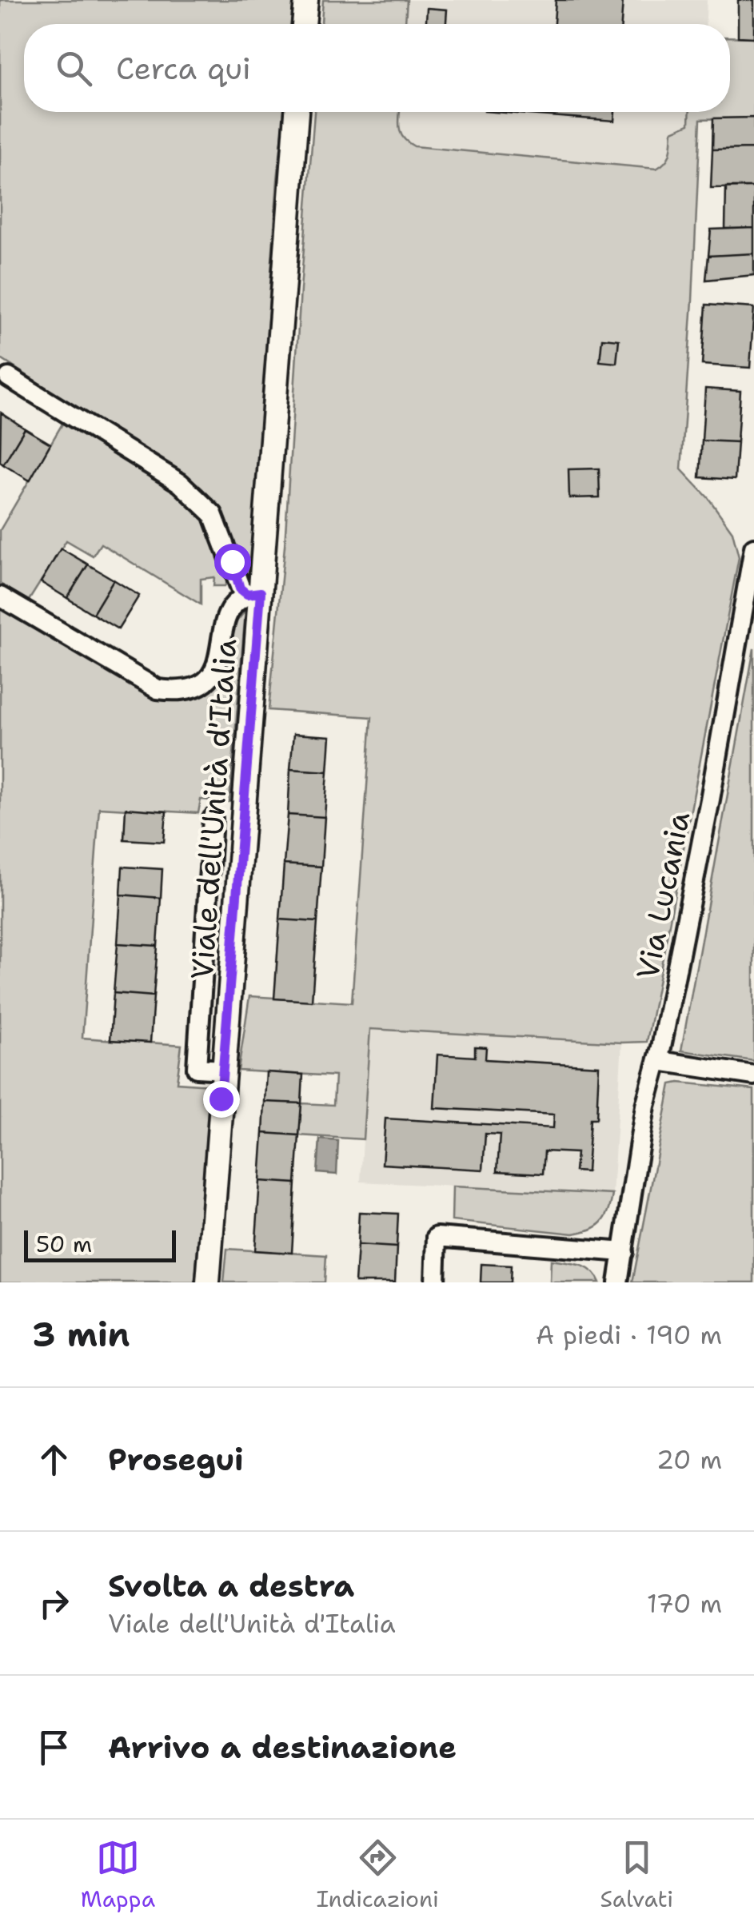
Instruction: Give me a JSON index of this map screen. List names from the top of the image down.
{
  "streets": {
    "street": ["Viale dell'Unità d'Italia", "Via Lucania"]
  },
  "scale_bar": "50 m",
  "page": {
    "search": "Cerca qui",
    "scale": "50 m",
    "heading": ["3 min", "A piedi · 190 m"],
    "list": [
      ["Prosegui", "20 m"],
      ["Svolta a destra", "Viale dell'Unità d'Italia", "170 m"],
      "Arrivo a destinazione"
    ],
    "nav": ["Mappa", "Indicazioni", "Salvati"]
  }
}
